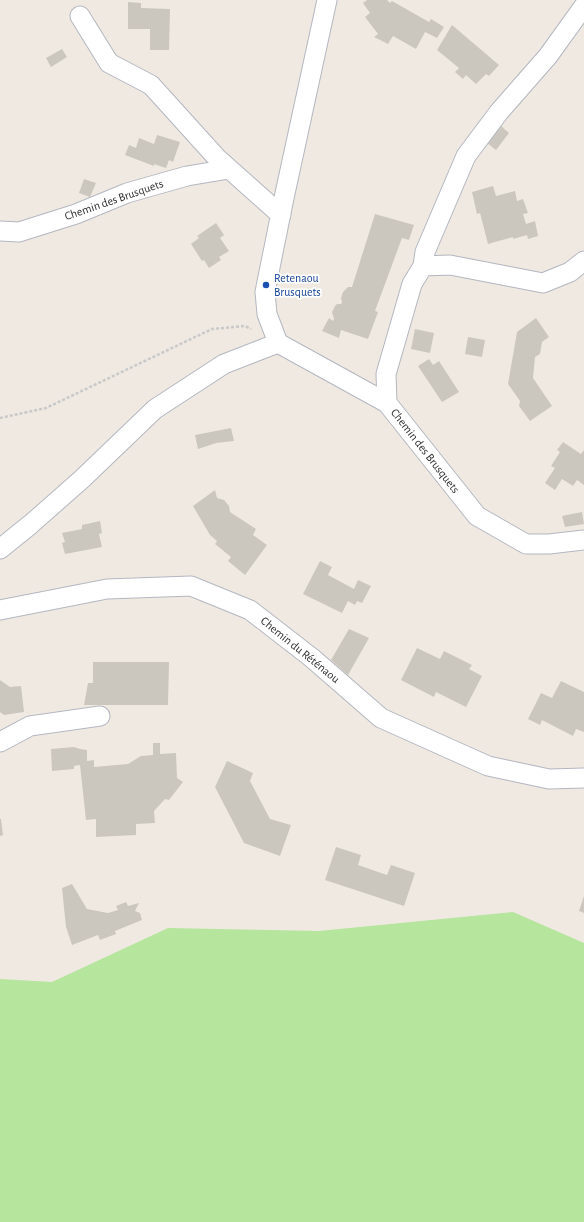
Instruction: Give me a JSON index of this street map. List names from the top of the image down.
{
  "streets": {
    "street": ["Chemin des Brusquets", "Chemin du Réténaou"]
  },
  "places": ["Retenaou Brusquets"]
}
